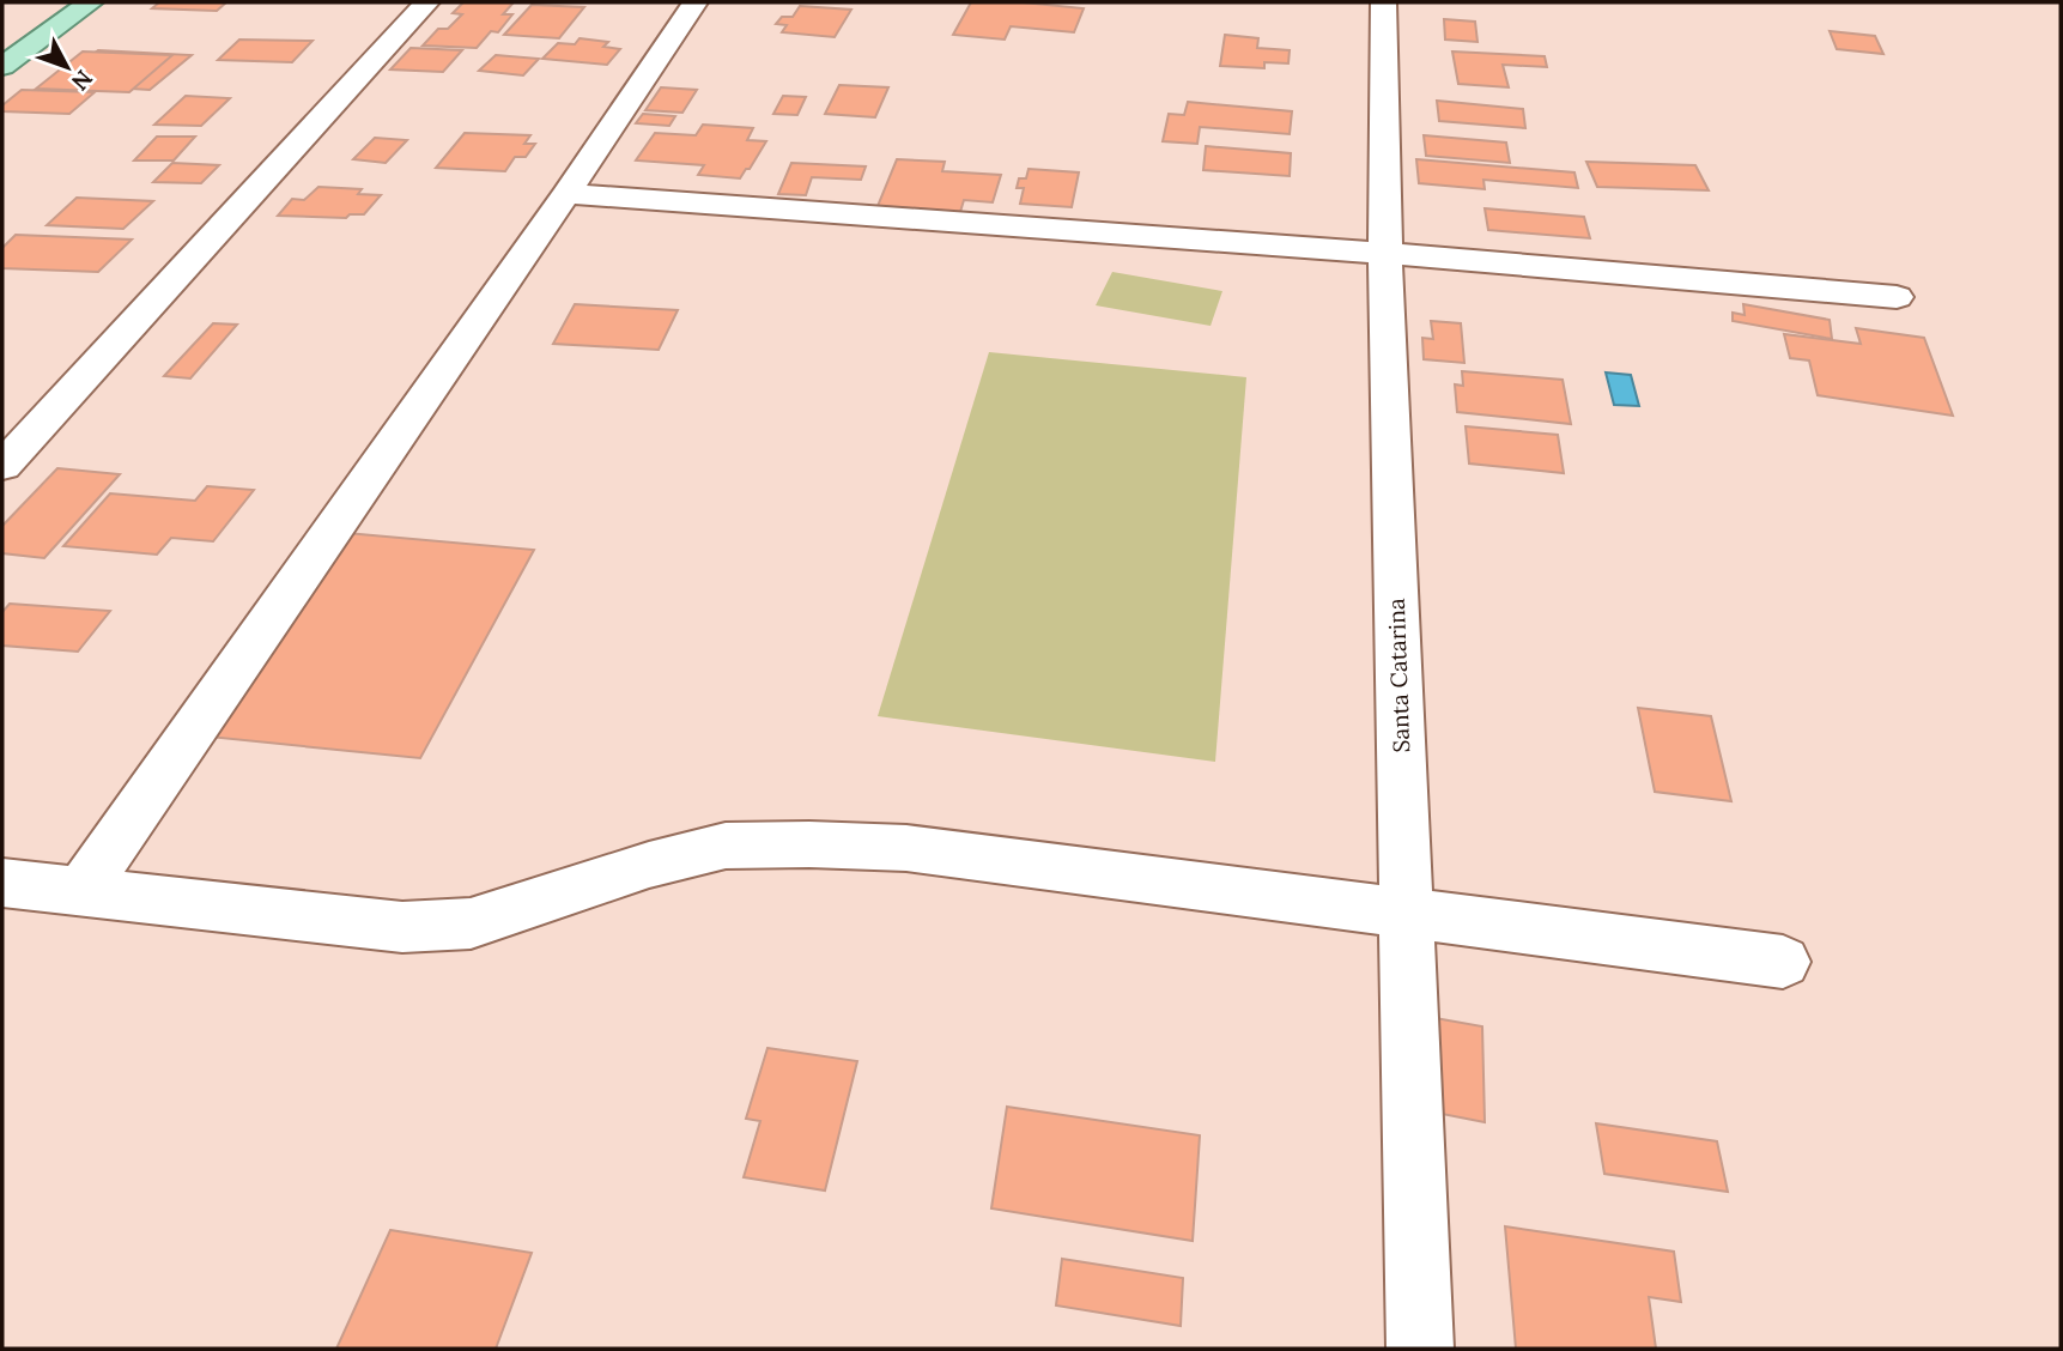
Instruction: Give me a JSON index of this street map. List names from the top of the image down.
{
  "streets": {
    "street": ["Santa Catarina"]
  },
  "north": "bottom right"
}
